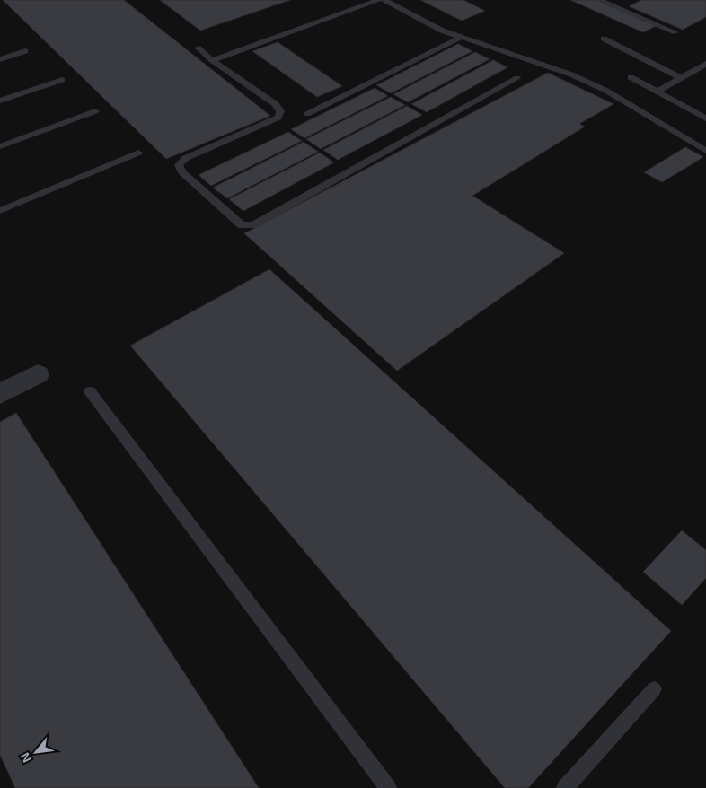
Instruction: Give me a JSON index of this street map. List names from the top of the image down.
{
  "north": "bottom left"
}
